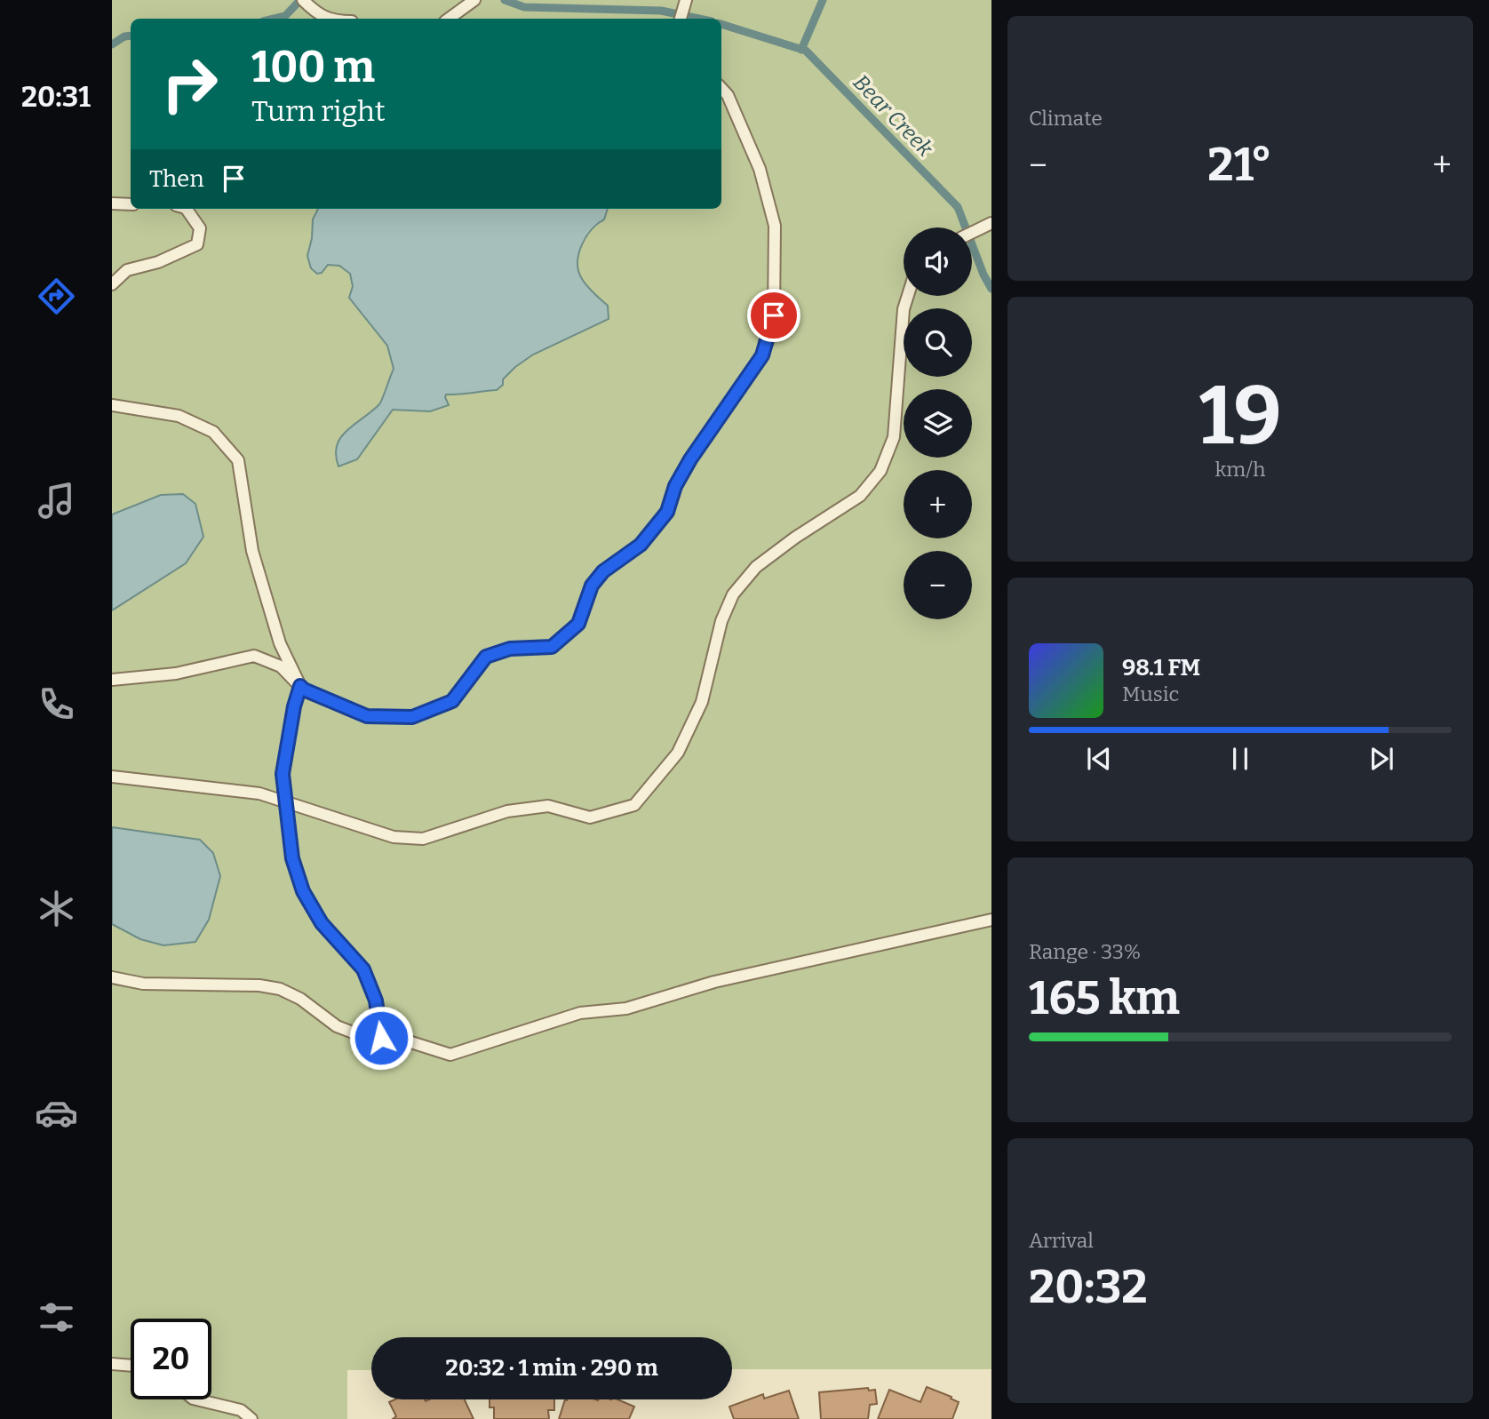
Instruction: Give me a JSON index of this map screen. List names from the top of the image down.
{
  "water": ["Bear Creek"],
  "page": {
    "tabs": "20:31",
    "tile": [
      "Climate",
      ["19", "km/h"],
      ["Range · 33%", "165 km"],
      ["Arrival", "20:32"]
    ],
    "turn": ["100 m", "Turn right"],
    "heat": ["−", "21°", "+"],
    "then": "Then",
    "map_buttons": ["+", "−"],
    "song": ["98.1 FM", "Music"],
    "limit": "20",
    "trip": "20:32 · 1 min · 290 m"
  }
}
